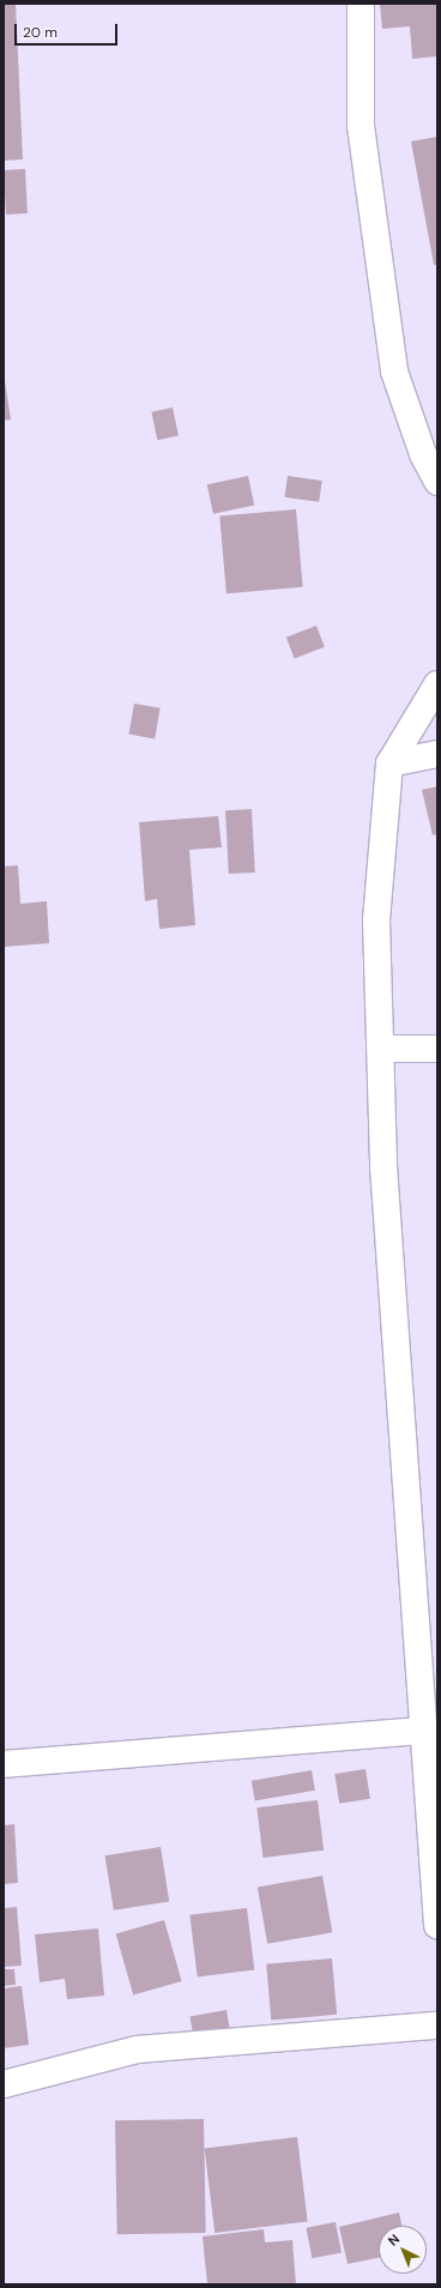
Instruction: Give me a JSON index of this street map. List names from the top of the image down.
{
  "scale_bar": "20 m",
  "north": "top left"
}
